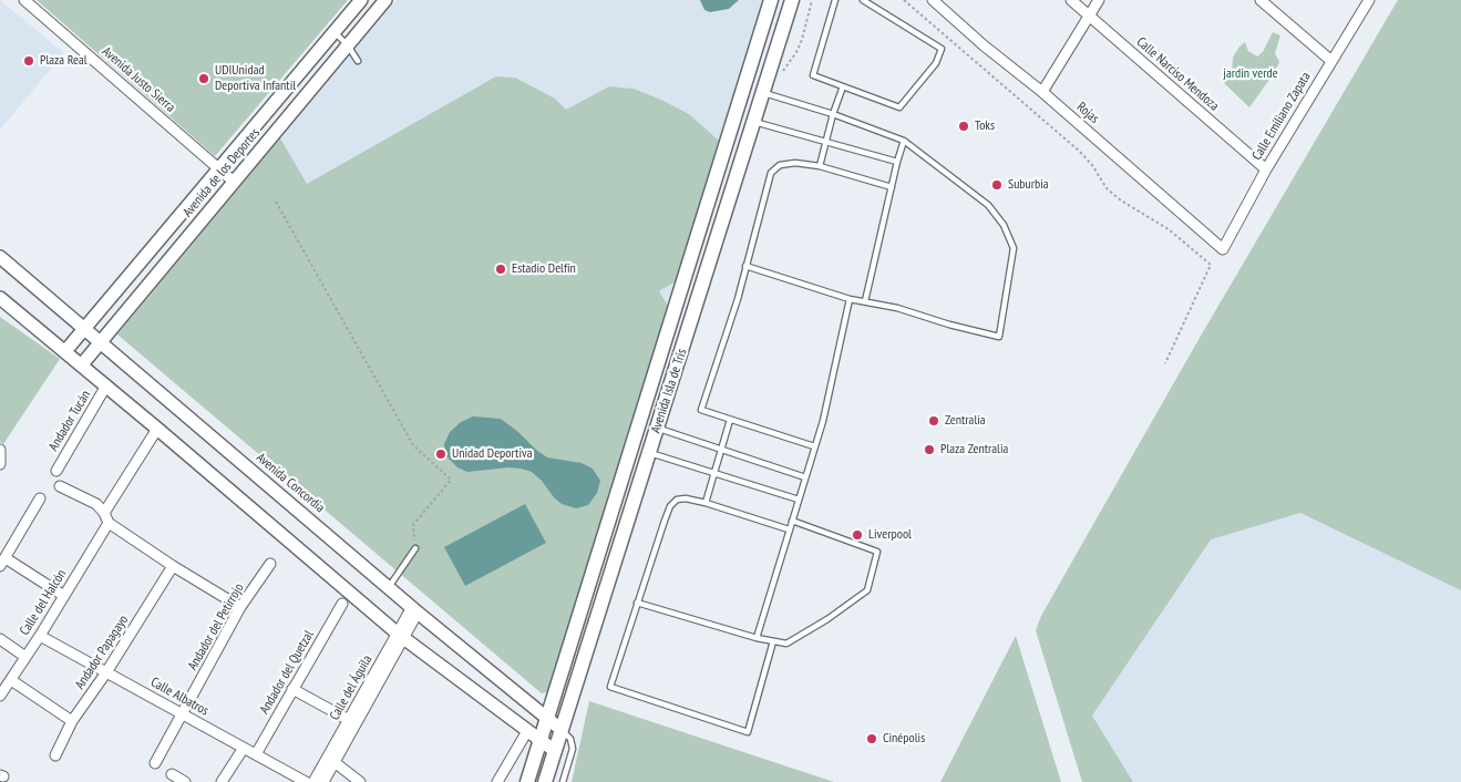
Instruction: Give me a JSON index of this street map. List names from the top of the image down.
{
  "streets": {
    "main road": ["Avenida Isla de Tris"],
    "street": [
      "Calle Narciso Mendoza",
      "Avenida Justo Sierra",
      "Rojas",
      "Calle Emiliano Zapata",
      "Avenida de los Deportes",
      "Andador Tucán",
      "Avenida Concordia",
      "Calle del Halcón",
      "Andador del Petirrojo",
      "Andador Papagayo",
      "Andador del Quetzal",
      "Calle del Águila",
      "Calle Albatros"
    ]
  },
  "crossings": [
    ["Calle Narciso Mendoza", "Calle Emiliano Zapata"],
    ["Avenida Justo Sierra", "Avenida de los Deportes"],
    ["Rojas", "Calle Emiliano Zapata"],
    ["Avenida de los Deportes", "Avenida Concordia"],
    ["Avenida Isla de Tris", "Avenida Concordia"],
    ["Avenida Concordia", "Calle del Águila"],
    ["Calle del Halcón", "Calle Albatros"],
    ["Andador del Petirrojo", "Calle Albatros"],
    ["Andador Papagayo", "Calle Albatros"],
    ["Andador del Quetzal", "Calle Albatros"]
  ],
  "parks": ["jardin verde"],
  "places": [
    "Plaza Real",
    "UDIUnidad Deportiva Infantil",
    "Toks",
    "Suburbia",
    "Estadio Delfín",
    "Zentralia",
    "Plaza Zentralia",
    "Unidad Deportiva",
    "Liverpool",
    "Cinépolis"
  ]
}
